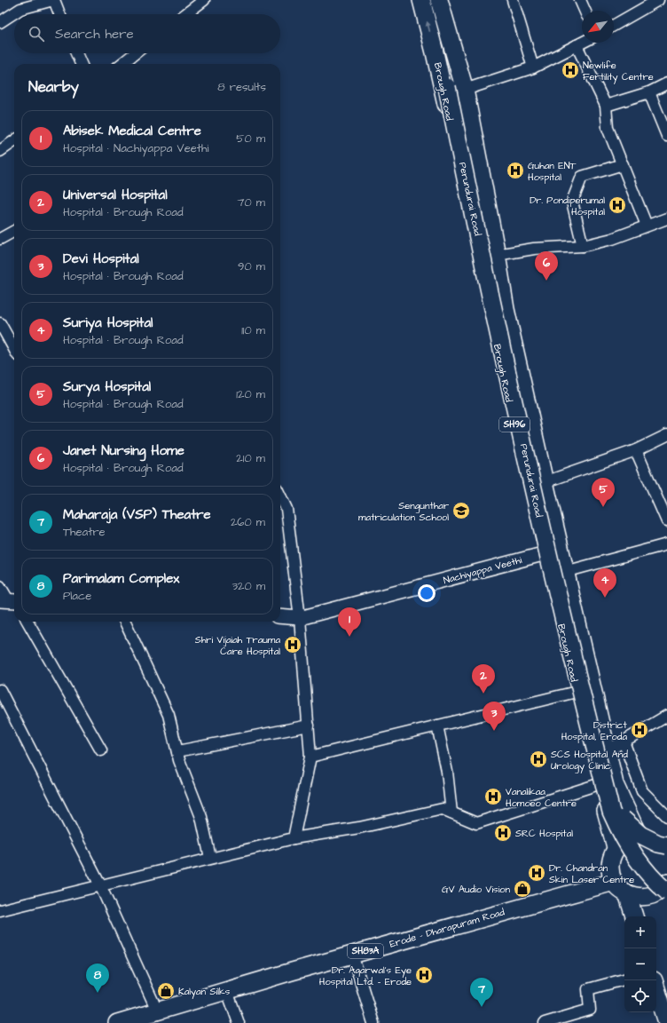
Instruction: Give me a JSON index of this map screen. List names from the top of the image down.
{
  "streets": {
    "main road": [
      "Brough Road",
      "Perundurai Road",
      "SH96",
      "Erode - Dharapuram Road",
      "SH83A"
    ],
    "street": ["Nachiyappa Veethi"]
  },
  "crossings": [
    ["Brough Road", "Perundurai Road"],
    ["Brough Road", "Nachiyappa Veethi"]
  ],
  "places": {
    "hospital": [
      "Newlife Fertility Centre",
      "Guhan ENT Hospital",
      "Dr. Pondiperumal Hospital",
      "Shri Vijaiah Trauma Care Hospital",
      "District Hospital, Eroda",
      "SCS Hospital And Urology Clinic",
      "Vanalikaa Homoeo Centre",
      "SRC Hospital",
      "Dr. Chandran Skin Laser Centre",
      "Dr. Agarwal's Eye Hospital Ltd. - Erode"
    ],
    "school or university": ["Sengunthar matriculation School"],
    "shop": ["GV Audio Vision", "Kalyan Silks"]
  },
  "north": "bottom left",
  "page": {
    "search": "Search here",
    "heading": ["Nearby", "8 results"],
    "list": [
      {
        "mark": "1",
        "name": "Abisek Medical Centre",
        "note": "Hospital · Nachiyappa Veethi",
        "value": "50 m"
      },
      {
        "mark": "2",
        "name": "Universal Hospital",
        "note": "Hospital · Brough Road",
        "value": "70 m"
      },
      {
        "mark": "3",
        "name": "Devi Hospital",
        "note": "Hospital · Brough Road",
        "value": "90 m"
      },
      {
        "mark": "4",
        "name": "Suriya Hospital",
        "note": "Hospital · Brough Road",
        "value": "110 m"
      },
      {
        "mark": "5",
        "name": "Surya Hospital",
        "note": "Hospital · Brough Road",
        "value": "120 m"
      },
      {
        "mark": "6",
        "name": "Janet Nursing Home",
        "note": "Hospital · Brough Road",
        "value": "210 m"
      },
      {
        "mark": "7",
        "name": "Maharaja (VSP) Theatre",
        "note": "Theatre",
        "value": "260 m"
      },
      {
        "mark": "8",
        "name": "Parimalam Complex",
        "note": "Place",
        "value": "320 m"
      }
    ],
    "pins": [
      "6",
      "5",
      "4",
      "1",
      "2",
      "3",
      "8",
      "7"
    ],
    "map_buttons": ["+", "−"]
  }
}
